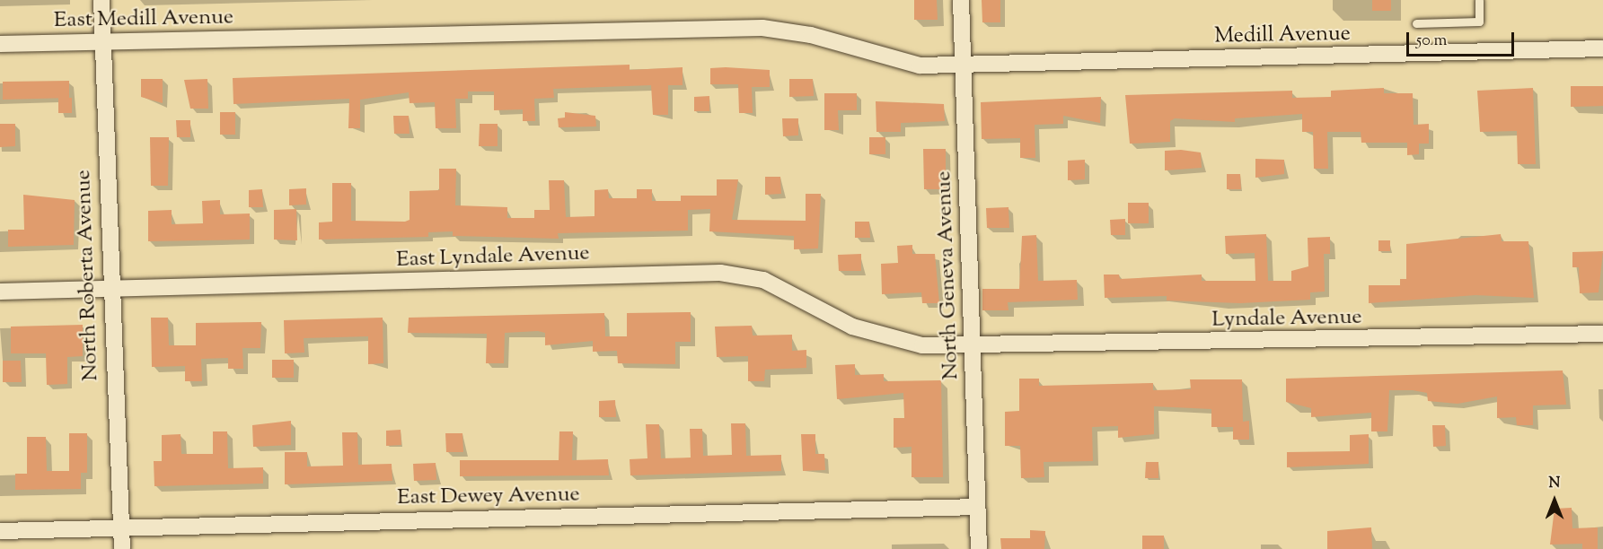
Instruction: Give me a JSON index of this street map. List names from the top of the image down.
{
  "streets": {
    "street": [
      "East Medill Avenue",
      "Medill Avenue",
      "East Lyndale Avenue",
      "North Roberta Avenue",
      "North Geneva Avenue",
      "Lyndale Avenue",
      "East Dewey Avenue"
    ]
  },
  "crossings": [
    ["East Medill Avenue", "Medill Avenue"],
    ["East Medill Avenue", "North Roberta Avenue"],
    ["East Medill Avenue", "North Geneva Avenue"],
    ["Medill Avenue", "North Geneva Avenue"],
    ["East Lyndale Avenue", "North Roberta Avenue"],
    ["East Lyndale Avenue", "North Geneva Avenue"],
    ["East Lyndale Avenue", "Lyndale Avenue"],
    ["North Roberta Avenue", "East Dewey Avenue"],
    ["North Geneva Avenue", "Lyndale Avenue"],
    ["North Geneva Avenue", "East Dewey Avenue"]
  ],
  "scale_bar": "50 m",
  "north": "top"
}
